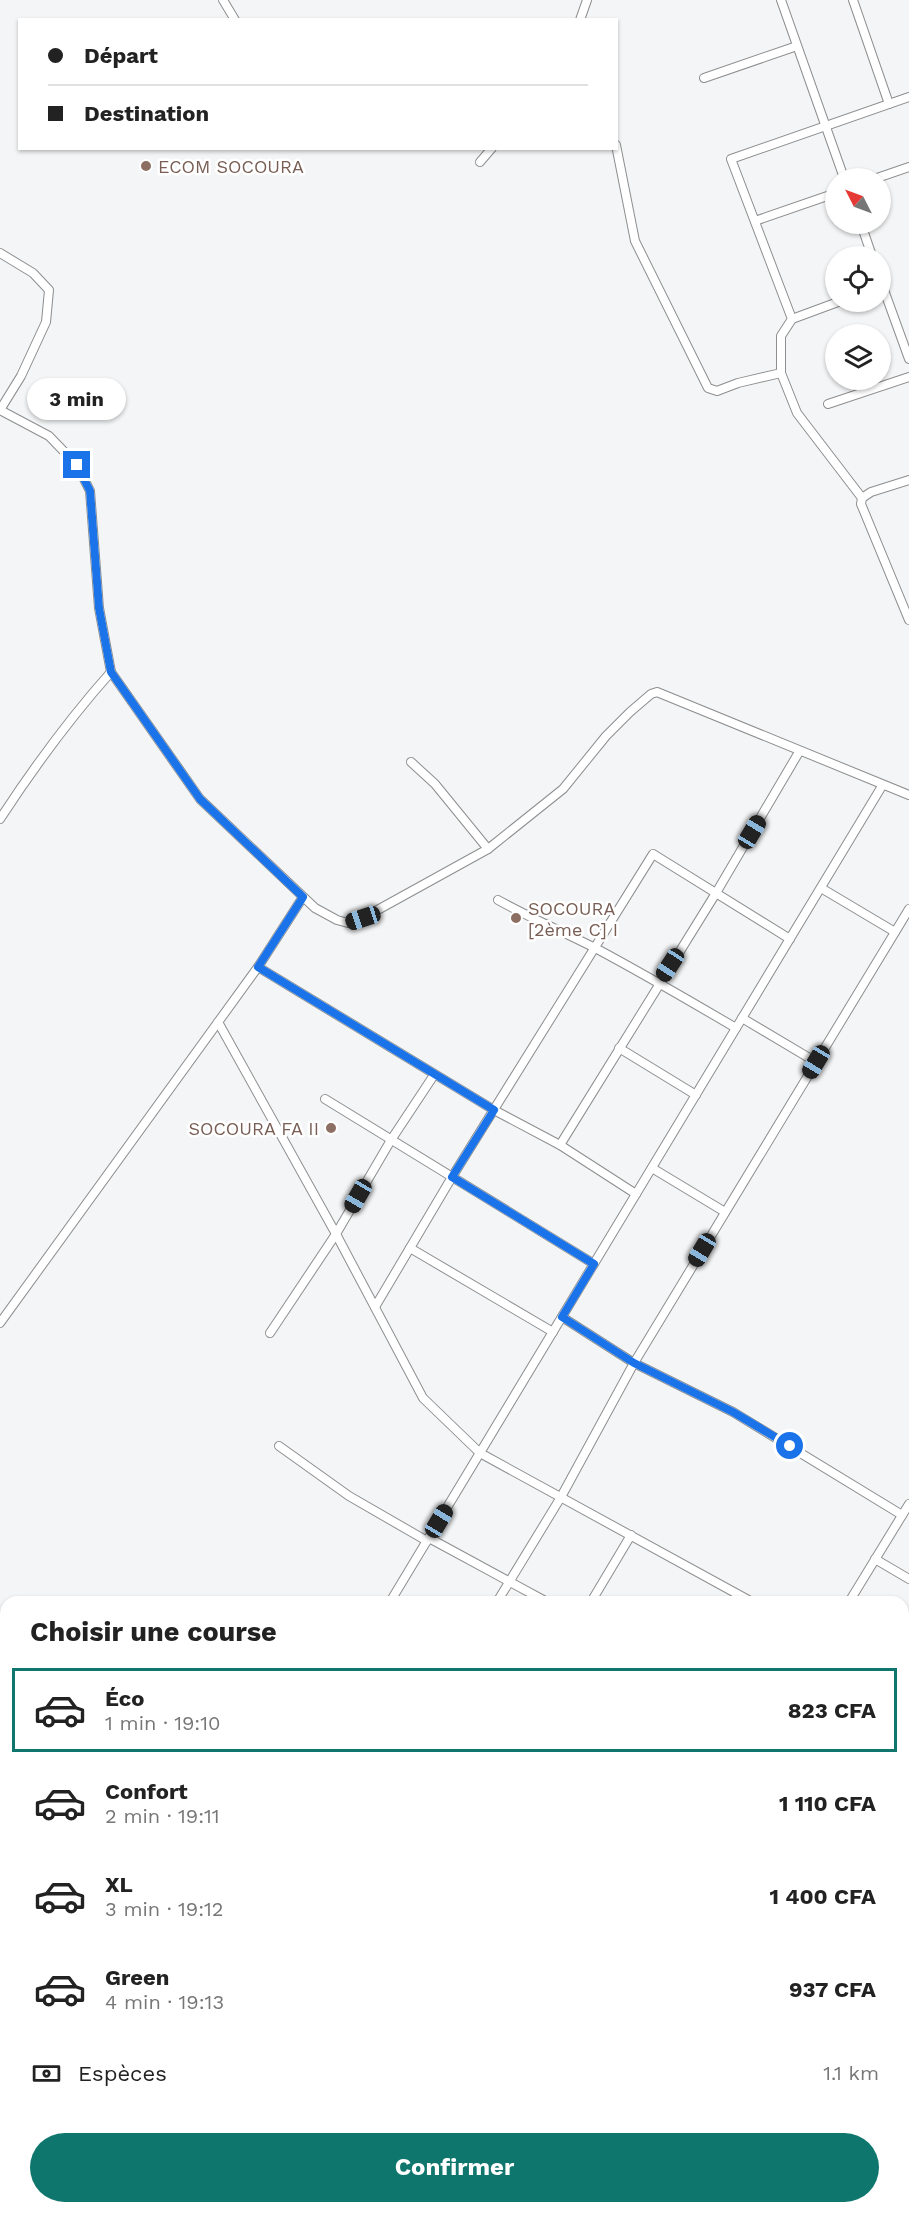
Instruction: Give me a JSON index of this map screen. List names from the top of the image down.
{
  "places": ["ECOM SOCOURA", "SOCOURA [2ème C] I", "SOCOURA FA II"],
  "north": "top left",
  "page": {
    "banner": ["Départ", "Destination"],
    "bubble": "3 min",
    "heading": "Choisir une course",
    "list": [
      {
        "name": "Éco",
        "note": "1 min · 19:10",
        "value": "823 CFA"
      },
      {
        "name": "Confort",
        "note": "2 min · 19:11",
        "value": "1 110 CFA"
      },
      {
        "name": "XL",
        "note": "3 min · 19:12",
        "value": "1 400 CFA"
      },
      {
        "name": "Green",
        "note": "4 min · 19:13",
        "value": "937 CFA"
      }
    ],
    "pay": ["Espèces", "1.1 km"],
    "buttons": "Confirmer"
  }
}
